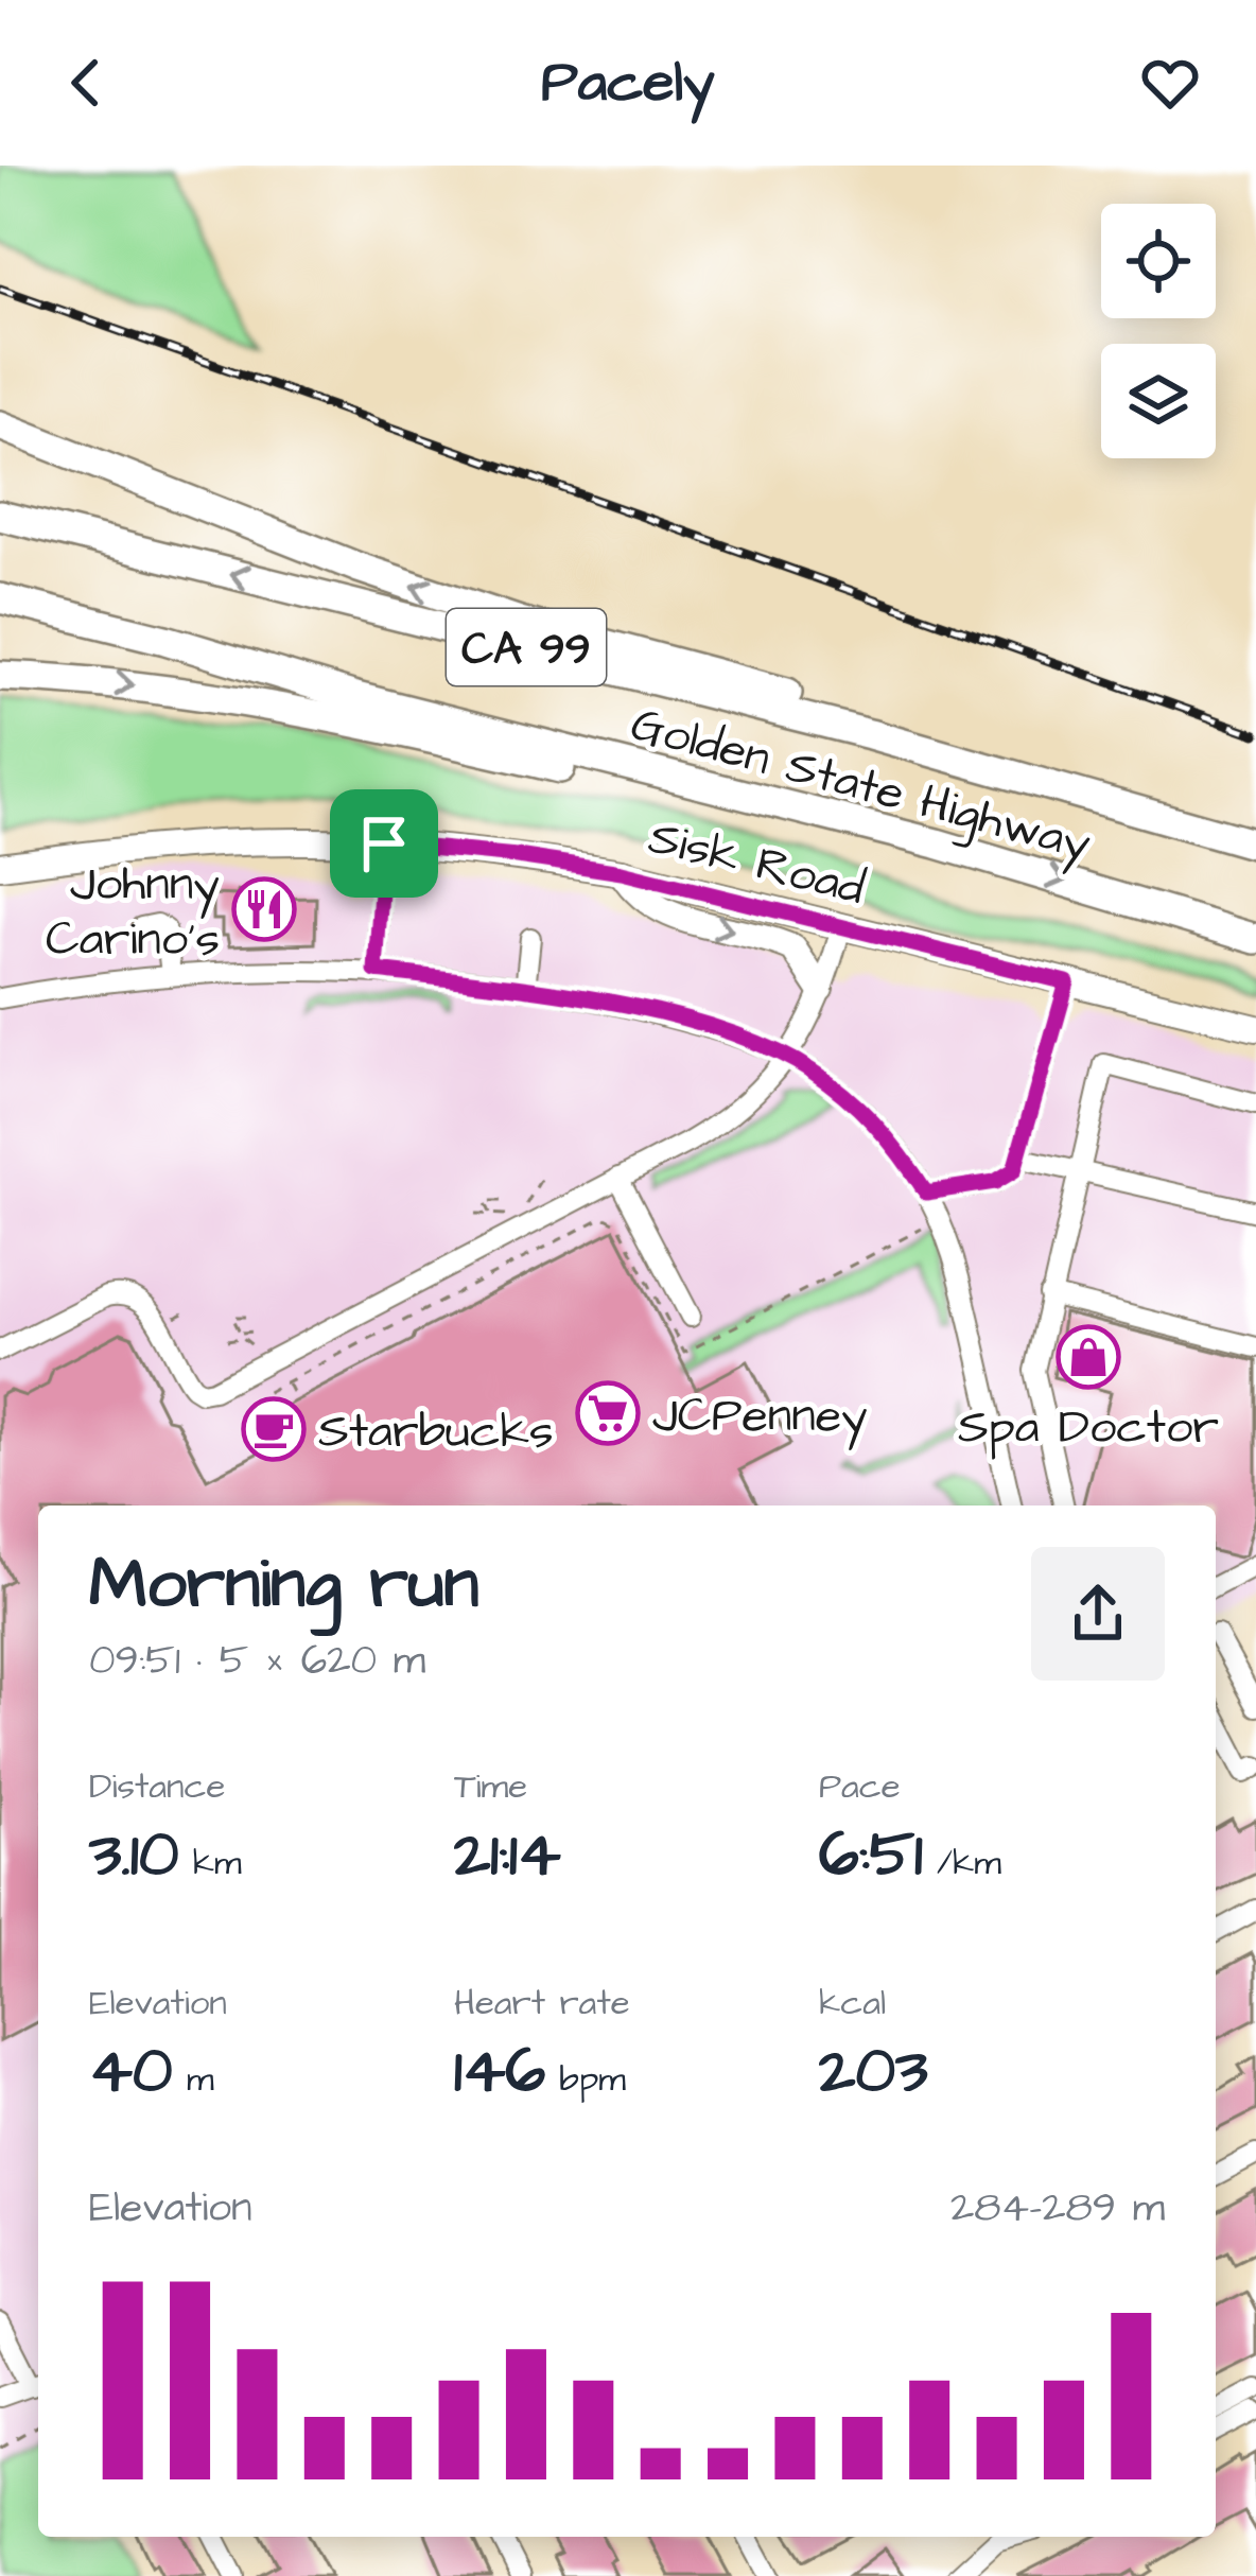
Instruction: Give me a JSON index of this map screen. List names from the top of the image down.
{
  "streets": {
    "highway": ["CA 99", "Golden State Highway"],
    "main road": ["Sisk Road"]
  },
  "places": {
    "restaurant": ["Johnny Carino's"],
    "shop": ["Spa Doctor"],
    "supermarket": ["JCPenney"],
    "cafe": ["Starbucks"]
  },
  "page": {
    "header": "Pacely",
    "heading": ["Morning run", "09:51 · 5 × 620 m"],
    "stats": [
      ["Distance", "3.10 km"],
      ["Time", "21:14"],
      ["Pace", "6:51 /km"],
      ["Elevation", "40 m"],
      ["Heart rate", "146 bpm"],
      ["kcal", "203"]
    ],
    "chart": ["Elevation", "284–289 m"]
  }
}
